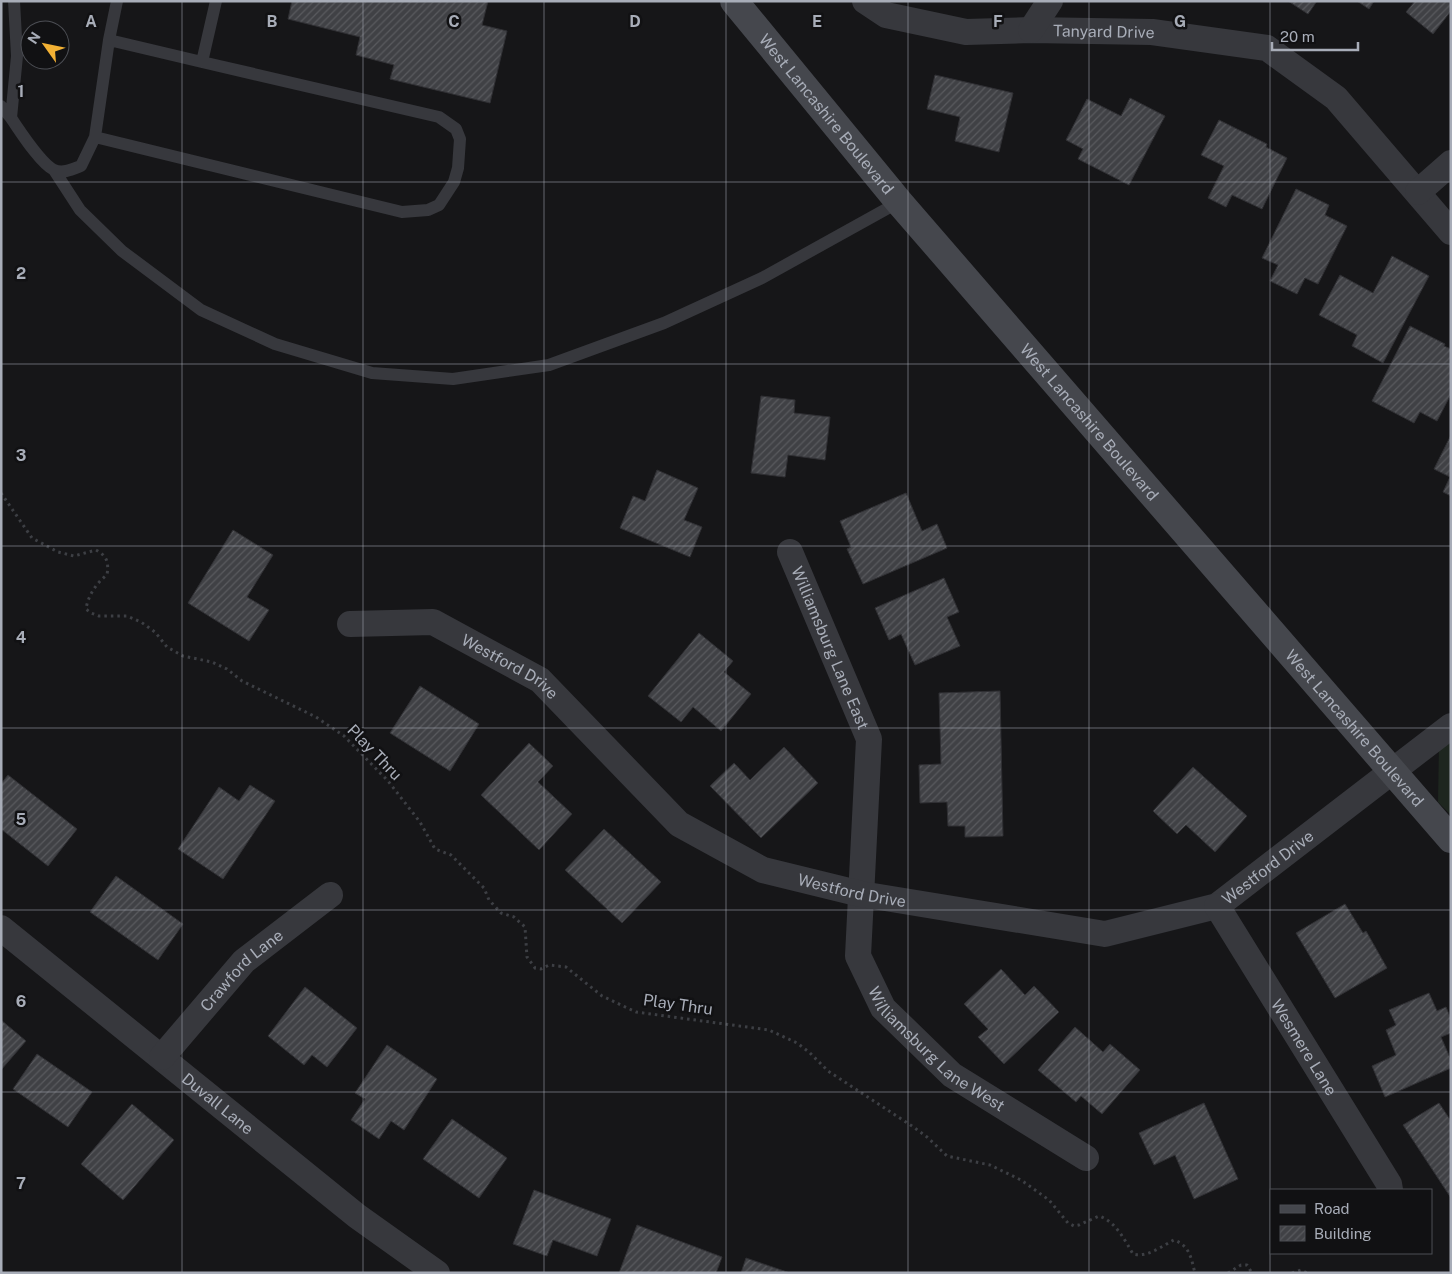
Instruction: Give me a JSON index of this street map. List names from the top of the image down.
{
  "streets": {
    "main road": ["West Lancashire Boulevard"],
    "street": [
      "Tanyard Drive",
      "Williamsburg Lane East",
      "Westford Drive",
      "Crawford Lane",
      "Williamsburg Lane West",
      "Wesmere Lane",
      "Duvall Lane"
    ],
    "path": ["Play Thru"]
  },
  "crossings": [
    ["West Lancashire Boulevard", "Westford Drive"],
    ["Williamsburg Lane East", "Westford Drive"],
    ["Williamsburg Lane East", "Williamsburg Lane West"],
    ["Westford Drive", "Williamsburg Lane West"],
    ["Westford Drive", "Wesmere Lane"],
    ["Crawford Lane", "Duvall Lane"]
  ],
  "legend": ["Road", "Building"],
  "scale_bar": "20 m",
  "north": "top left",
  "grid": {
    "columns": [
      "A",
      "B",
      "C",
      "D",
      "E",
      "F",
      "G"
    ],
    "rows": [
      "1",
      "2",
      "3",
      "4",
      "5",
      "6",
      "7"
    ]
  }
}
